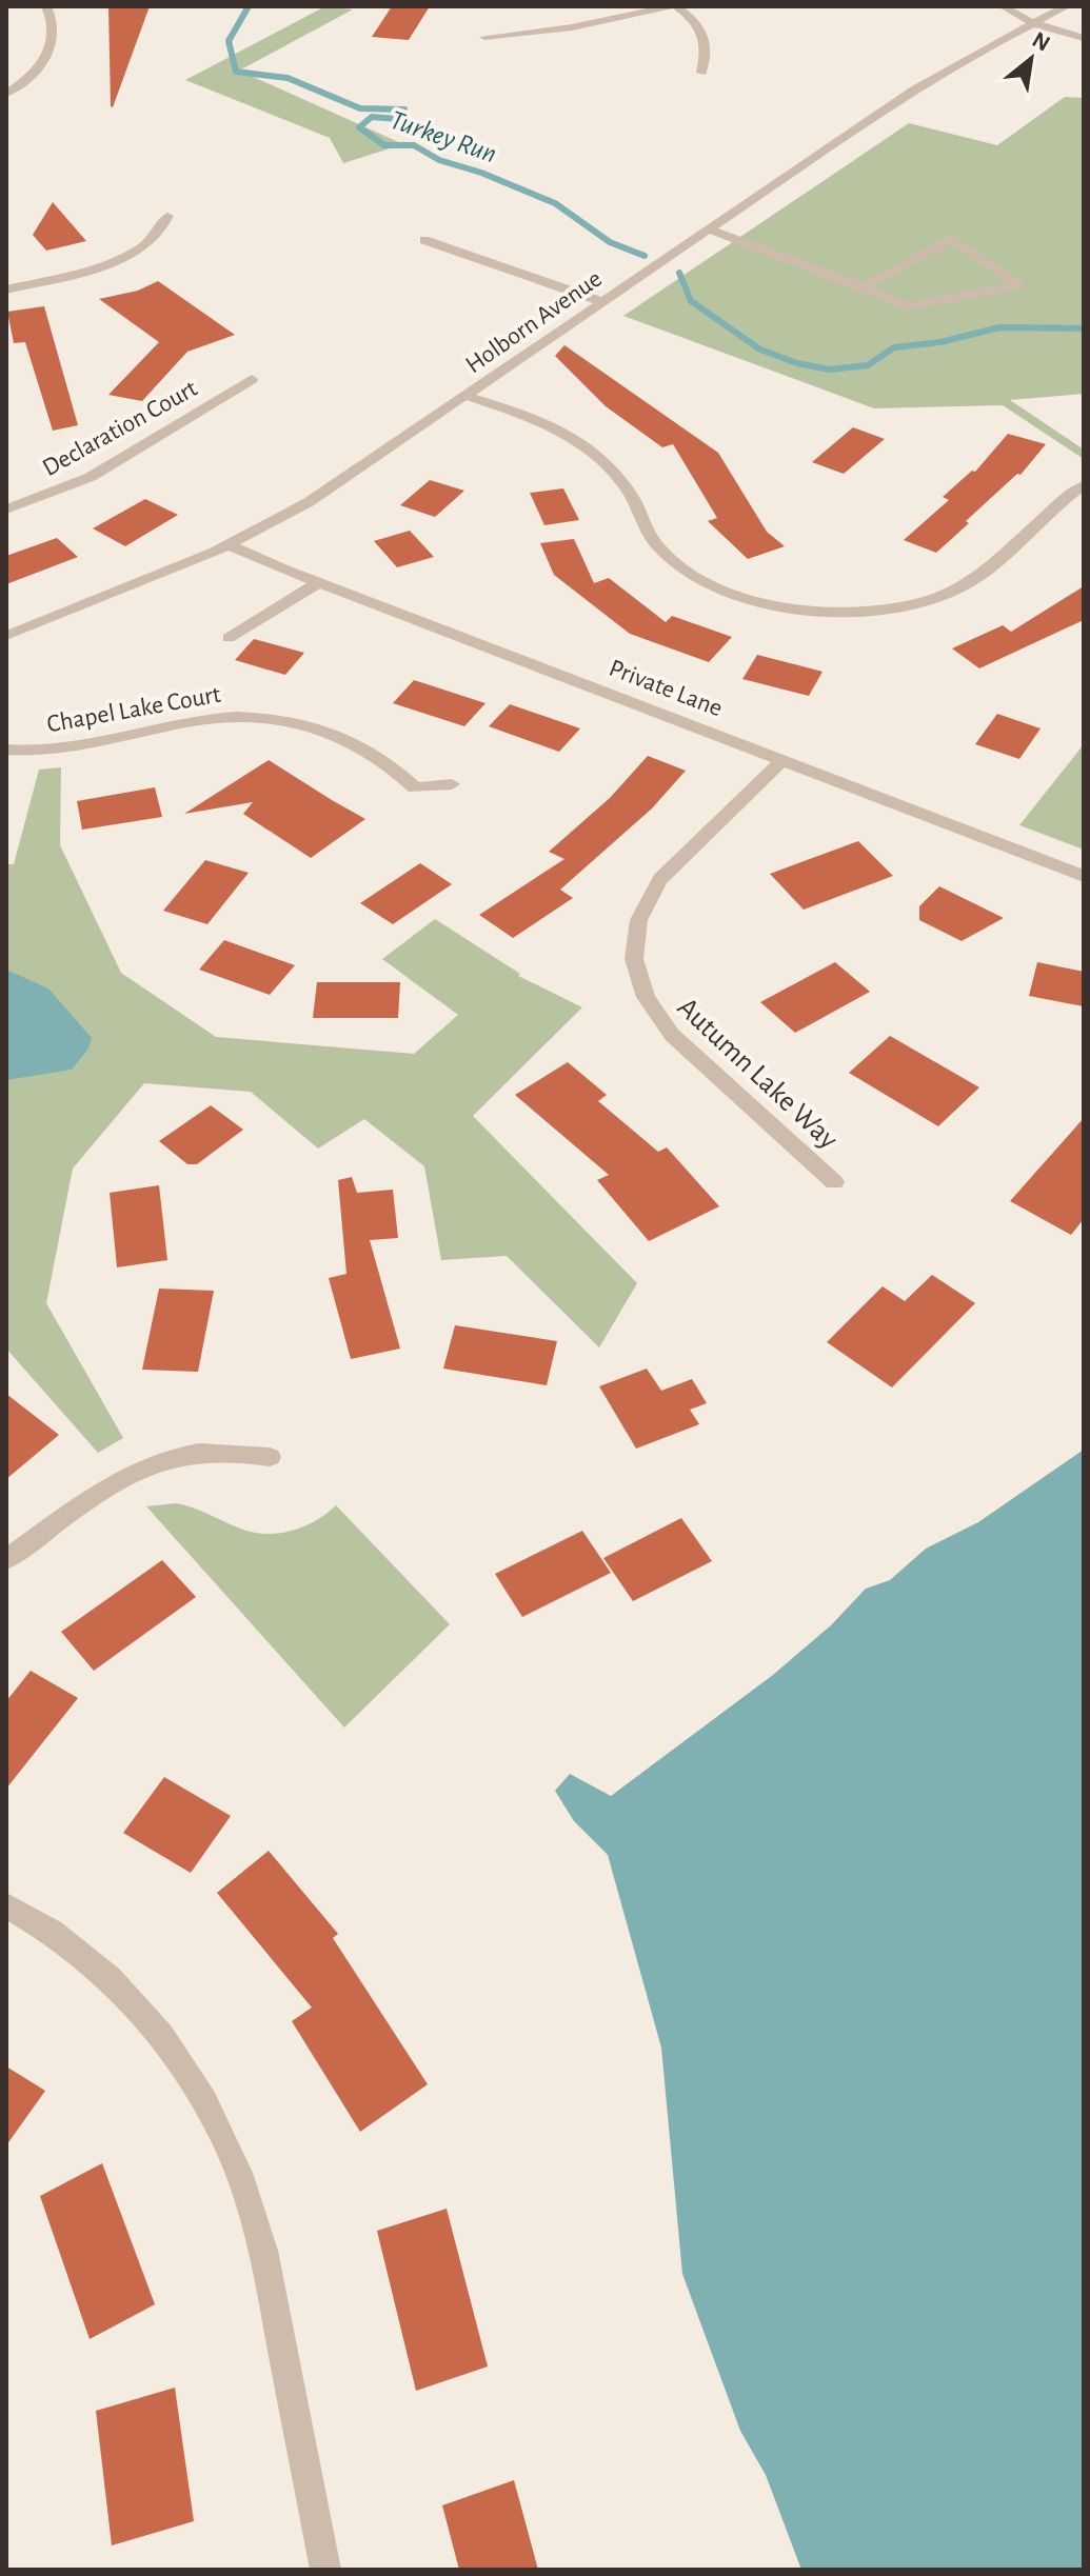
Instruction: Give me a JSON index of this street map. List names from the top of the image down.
{
  "streets": {
    "street": [
      "Holborn Avenue",
      "Declaration Court",
      "Private Lane",
      "Chapel Lake Court",
      "Autumn Lake Way"
    ]
  },
  "crossings": [
    ["Holborn Avenue", "Private Lane"],
    ["Private Lane", "Chapel Lake Court"],
    ["Private Lane", "Autumn Lake Way"]
  ],
  "water": ["Turkey Run"],
  "north": "top right"
}
